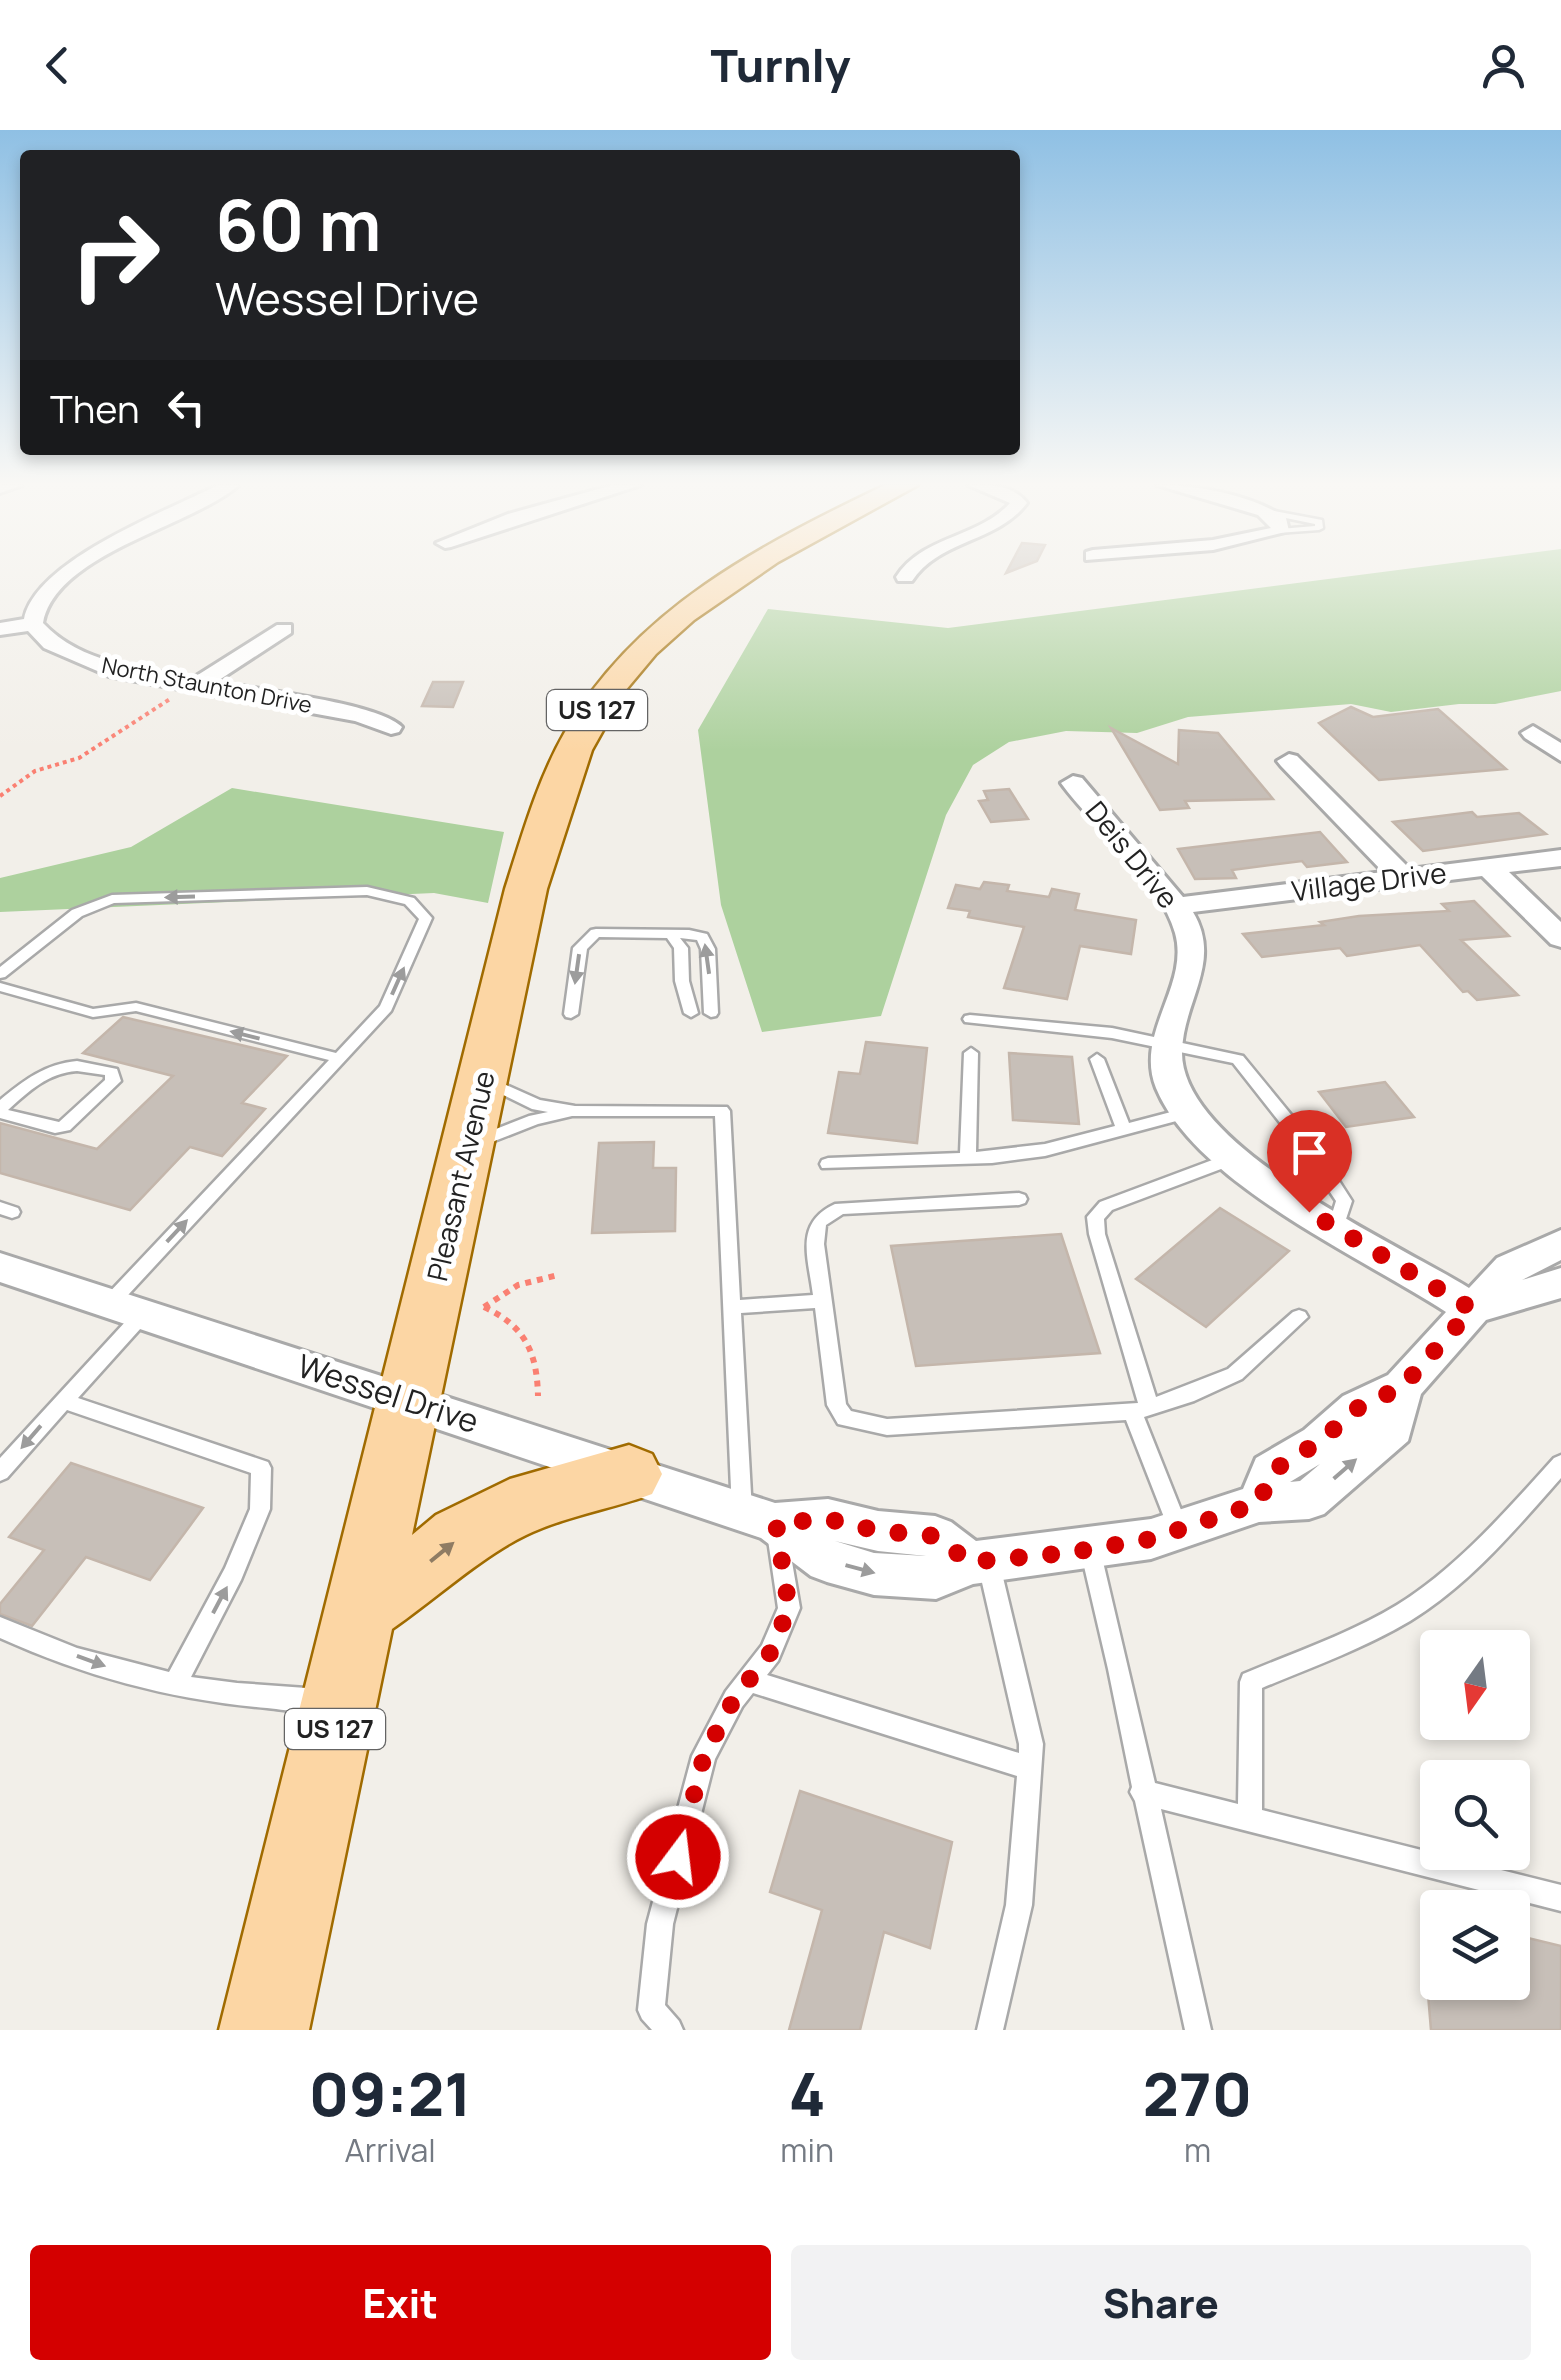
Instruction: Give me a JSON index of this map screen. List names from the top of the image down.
{
  "streets": {
    "main road": ["US 127", "Pleasant Avenue"],
    "street": [
      "North Staunton Drive",
      "Deis Drive",
      "Village Drive",
      "Wessel Drive"
    ]
  },
  "crossings": [
    ["Deis Drive", "Village Drive"],
    ["Deis Drive", "Wessel Drive"],
    ["Pleasant Avenue", "Wessel Drive"]
  ],
  "north": "bottom",
  "page": {
    "header": "Turnly",
    "turn": ["60 m", "Wessel Drive"],
    "then": "Then",
    "eta": [
      "09:21",
      "Arrival",
      "4",
      "min",
      "270",
      "m"
    ],
    "buttons": ["Exit", "Share"]
  }
}
